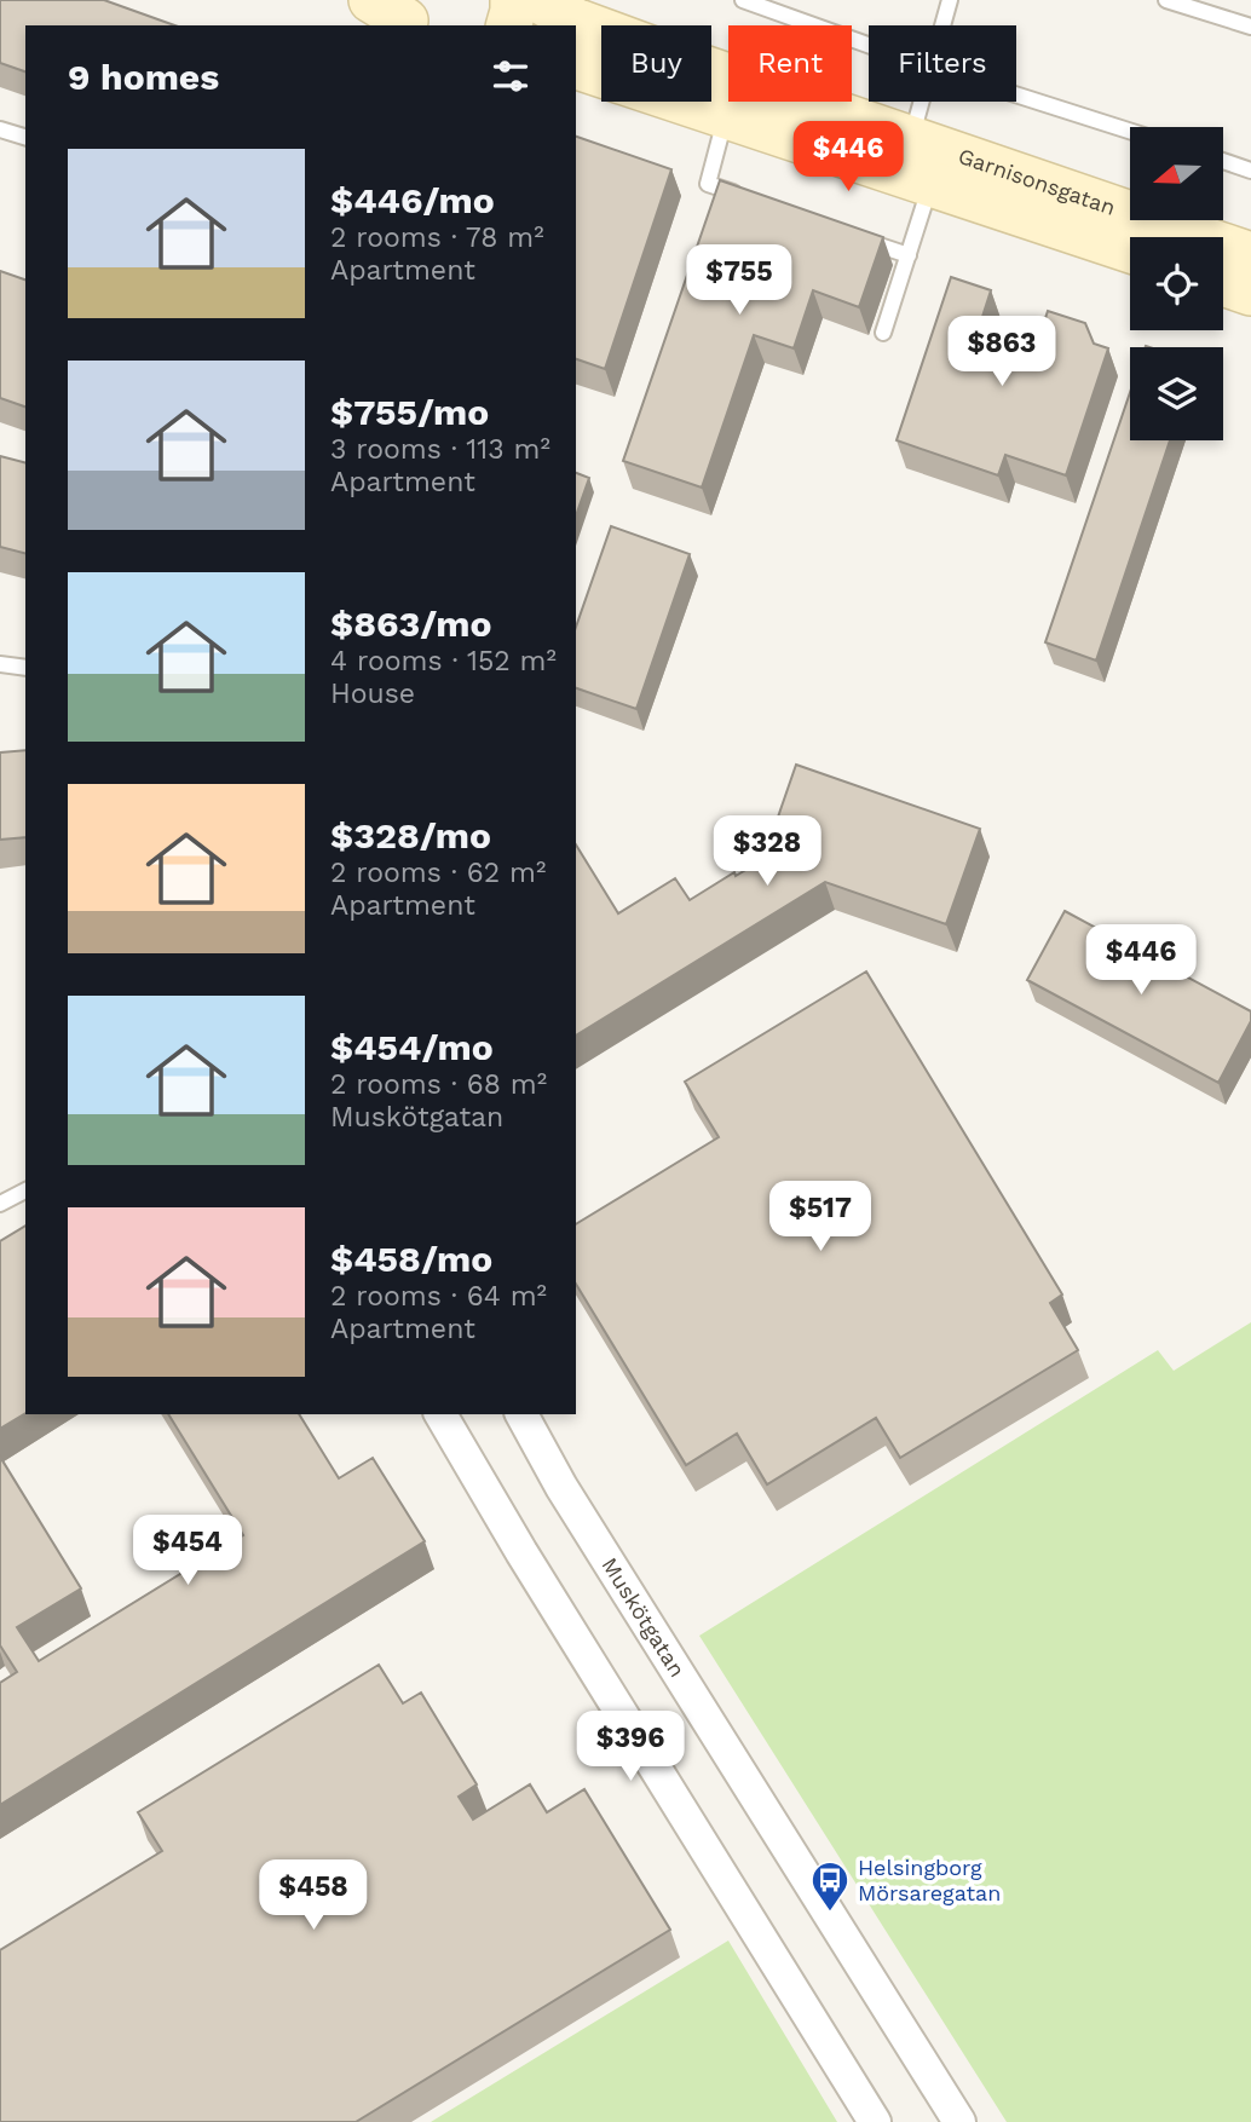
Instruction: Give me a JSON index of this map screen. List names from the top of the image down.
{
  "streets": {
    "street": ["Garnisonsgatan", "Muskötgatan"]
  },
  "places": {
    "bus stop": ["Helsingborg Mörsaregatan"]
  },
  "north": "left",
  "page": {
    "chip": ["Buy", "Rent", "Filters"],
    "heading": "9 homes",
    "price": [
      "$446",
      "$755",
      "$863",
      "$328",
      "$446",
      "$517",
      "$454",
      "$396",
      "$458"
    ],
    "list": [
      {
        "name": "$446/mo",
        "note": "2 rooms · 78 m² · Apartment"
      },
      {
        "name": "$755/mo",
        "note": "3 rooms · 113 m² · Apartment"
      },
      {
        "name": "$863/mo",
        "note": "4 rooms · 152 m² · House"
      },
      {
        "name": "$328/mo",
        "note": "2 rooms · 62 m² · Apartment"
      },
      {
        "name": "$454/mo",
        "note": "2 rooms · 68 m² · Muskötgatan"
      },
      {
        "name": "$458/mo",
        "note": "2 rooms · 64 m² · Apartment"
      }
    ]
  }
}
